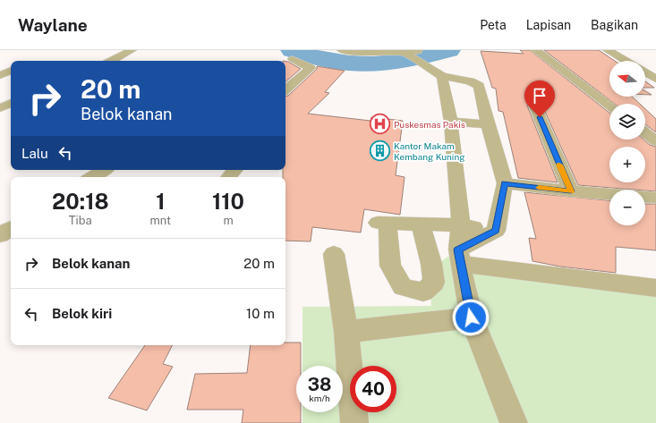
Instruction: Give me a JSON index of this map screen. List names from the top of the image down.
{
  "places": {
    "hospital": ["Puskesmas Pakis"],
    "building": ["Kantor Makam Kembang Kuning"]
  },
  "north": "left",
  "page": {
    "header": "Waylane",
    "nav": ["Peta", "Lapisan", "Bagikan"],
    "map_buttons": ["+", "−"],
    "turn": ["20 m", "Belok kanan"],
    "then": "Lalu",
    "eta": [
      "20:18",
      "Tiba",
      "1",
      "mnt",
      "110",
      "m"
    ],
    "list": [
      {
        "name": "Belok kanan",
        "value": "20 m"
      },
      {
        "name": "Belok kiri",
        "value": "10 m"
      }
    ],
    "speed": "38 km/h",
    "limit": "40"
  }
}
